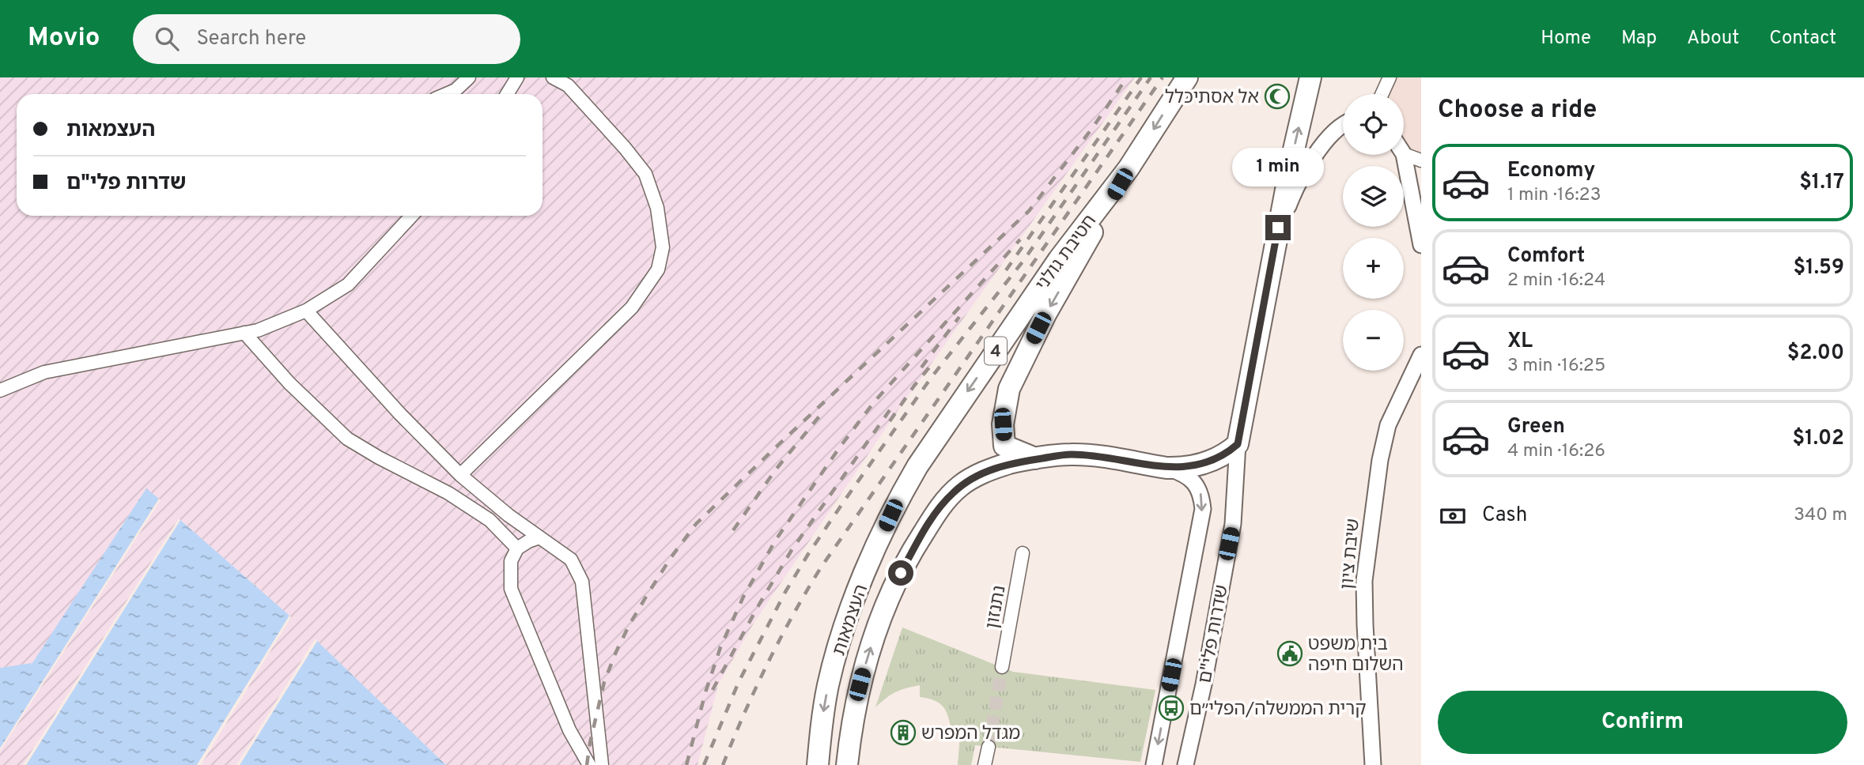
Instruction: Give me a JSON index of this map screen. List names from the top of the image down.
{
  "streets": {
    "highway": [
      "חטיבת גולני",
      "4",
      "העצמאות",
      "שדרות פלי\"ם"
    ],
    "street": ["שיבת ציון", "נתנזון"]
  },
  "crossings": [
    ["חטיבת גולני", "העצמאות"],
    ["העצמאות", "שדרות פלי\"ם"]
  ],
  "one_way": ["חטיבת גולני"],
  "places": {
    "mosque": ["אל אסתיכלל"],
    "public building": ["בית משפט השלום חיפה"],
    "bus stop": ["קרית הממשלה/הפלי״ם"],
    "building": ["מגדל המפרש"]
  },
  "page": {
    "header": "Movio",
    "search": "Search here",
    "nav": [
      "Home",
      "Map",
      "About",
      "Contact"
    ],
    "heading": "Choose a ride",
    "map_buttons": ["+", "−"],
    "banner": ["העצמאות", "שדרות פלי\"ם"],
    "list": [
      {
        "name": "Economy",
        "note": "1 min · 16:23",
        "value": "$1.17"
      },
      {
        "name": "Comfort",
        "note": "2 min · 16:24",
        "value": "$1.59"
      },
      {
        "name": "XL",
        "note": "3 min · 16:25",
        "value": "$2.00"
      },
      {
        "name": "Green",
        "note": "4 min · 16:26",
        "value": "$1.02"
      }
    ],
    "bubble": "1 min",
    "pay": ["Cash", "340 m"],
    "buttons": "Confirm"
  }
}
